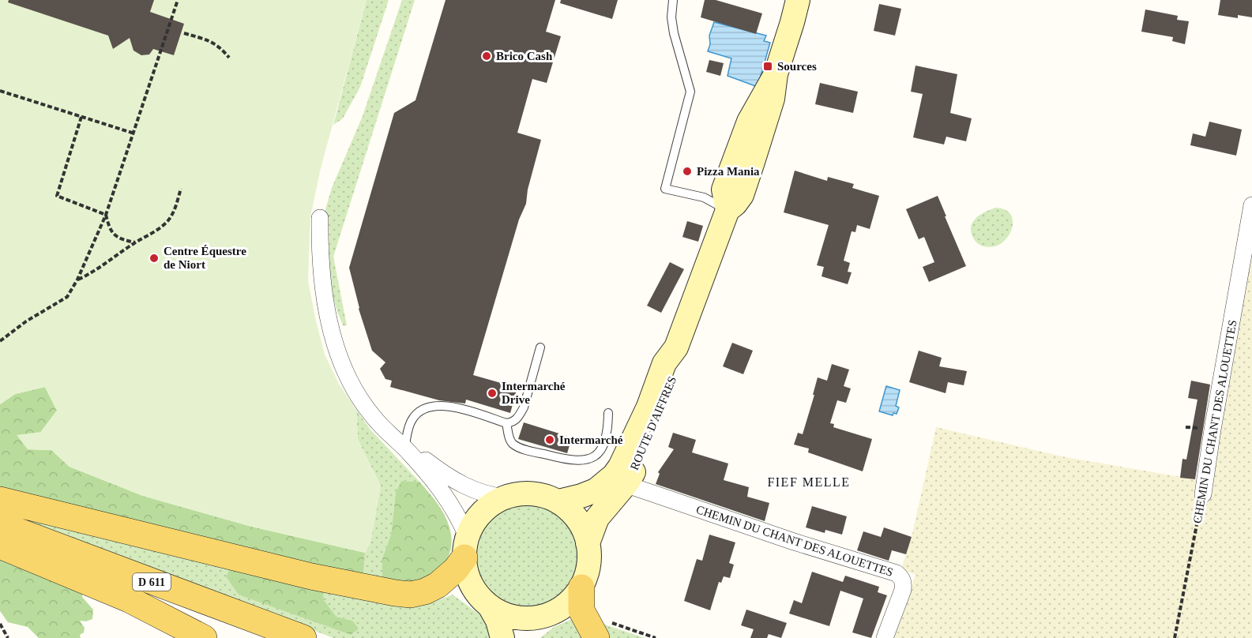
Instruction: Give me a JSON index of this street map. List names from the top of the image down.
{
  "streets": {
    "main road": ["ROUTE D'AIFFRES", "D 611"],
    "street": ["CHEMIN DU CHANT DES ALOUETTES"]
  },
  "crossings": [
    ["CHEMIN DU CHANT DES ALOUETTES", "ROUTE D'AIFFRES"]
  ],
  "districts": ["FIEF MELLE"],
  "places": {
    "other": [
      "Brico Cash",
      "Pizza Mania",
      "Centre Équestre de Niort",
      "Intermarché Drive",
      "Intermarché"
    ],
    "transit": ["Sources"]
  }
}
